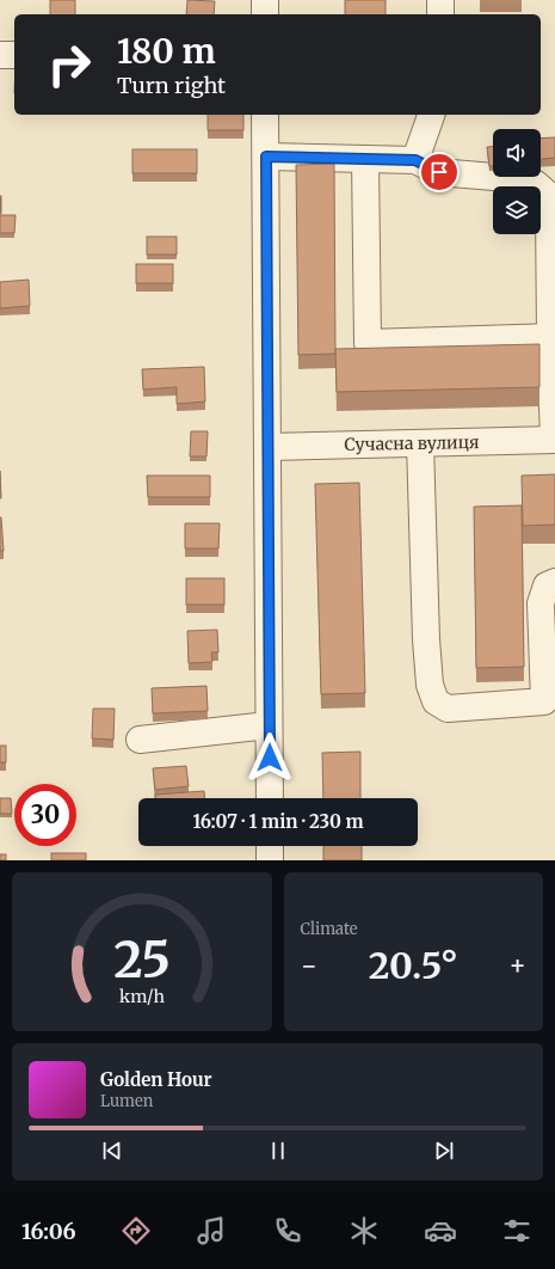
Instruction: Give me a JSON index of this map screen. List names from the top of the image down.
{
  "streets": {
    "street": ["Сучасна вулиця"]
  },
  "page": {
    "turn": ["180 m", "Turn right"],
    "limit": "30",
    "trip": "16:07 · 1 min · 230 m",
    "tile": "Climate",
    "heat": ["−", "20.5°", "+"],
    "song": ["Golden Hour", "Lumen"],
    "tabs": "16:06",
    "gauge": ["25", "km/h"]
  }
}
